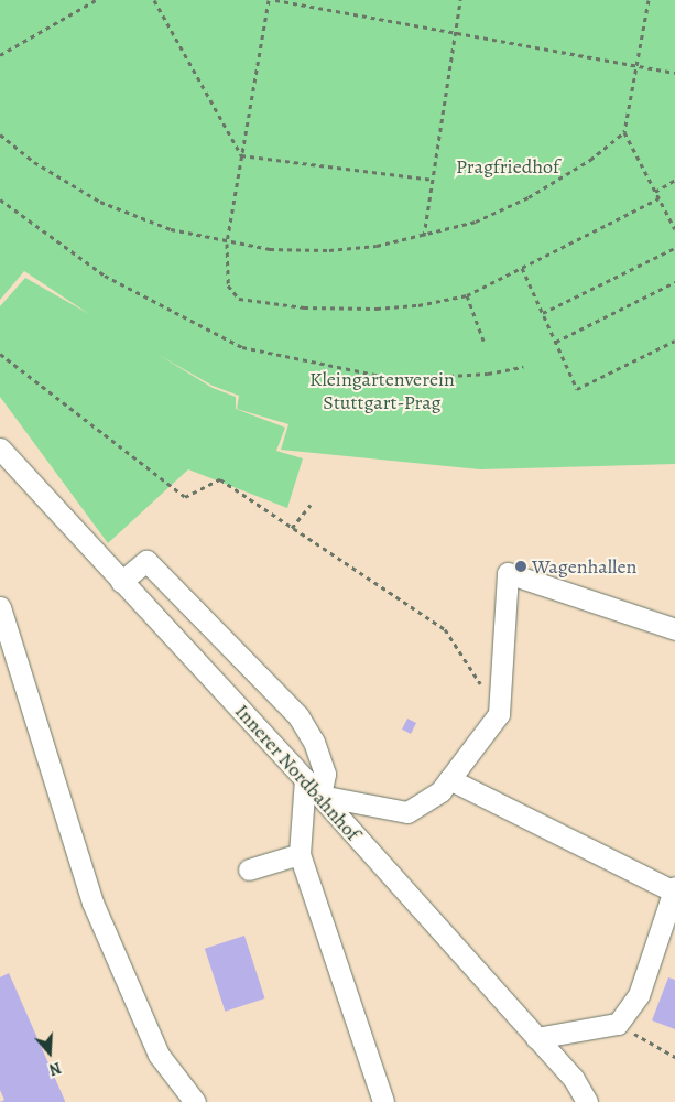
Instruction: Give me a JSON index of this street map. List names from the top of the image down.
{
  "streets": {
    "lane": ["Innerer Nordbahnhof"]
  },
  "parks": ["Pragfriedhof", "Kleingartenverein Stuttgart-Prag"],
  "places": ["Wagenhallen"],
  "north": "bottom"
}
